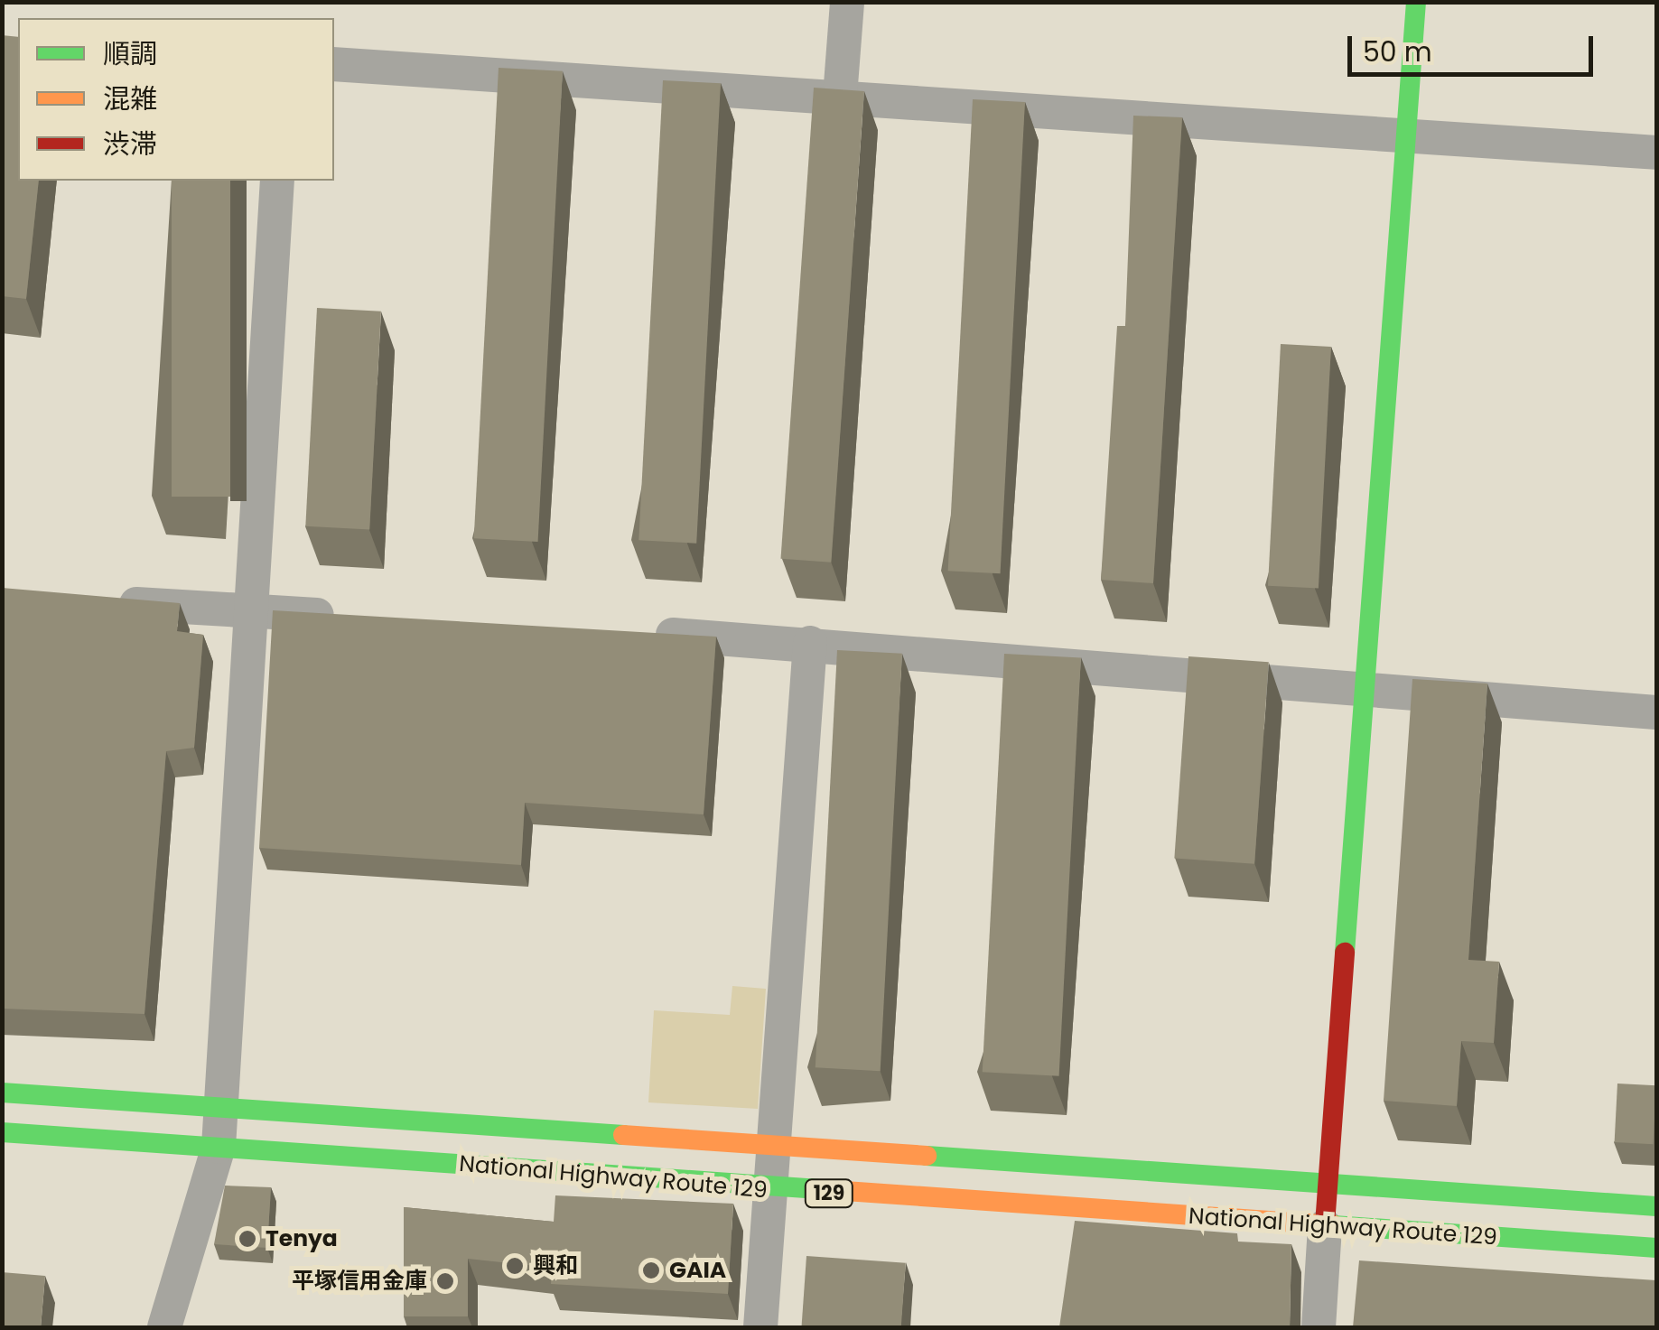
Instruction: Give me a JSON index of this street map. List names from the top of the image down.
{
  "streets": {
    "main road": ["National Highway Route 129", "129"]
  },
  "places": [
    "Tenya",
    "興和",
    "GAIA",
    "平塚信用金庫"
  ],
  "legend": ["順調", "混雑", "渋滞"],
  "scale_bar": "50 m"
}
